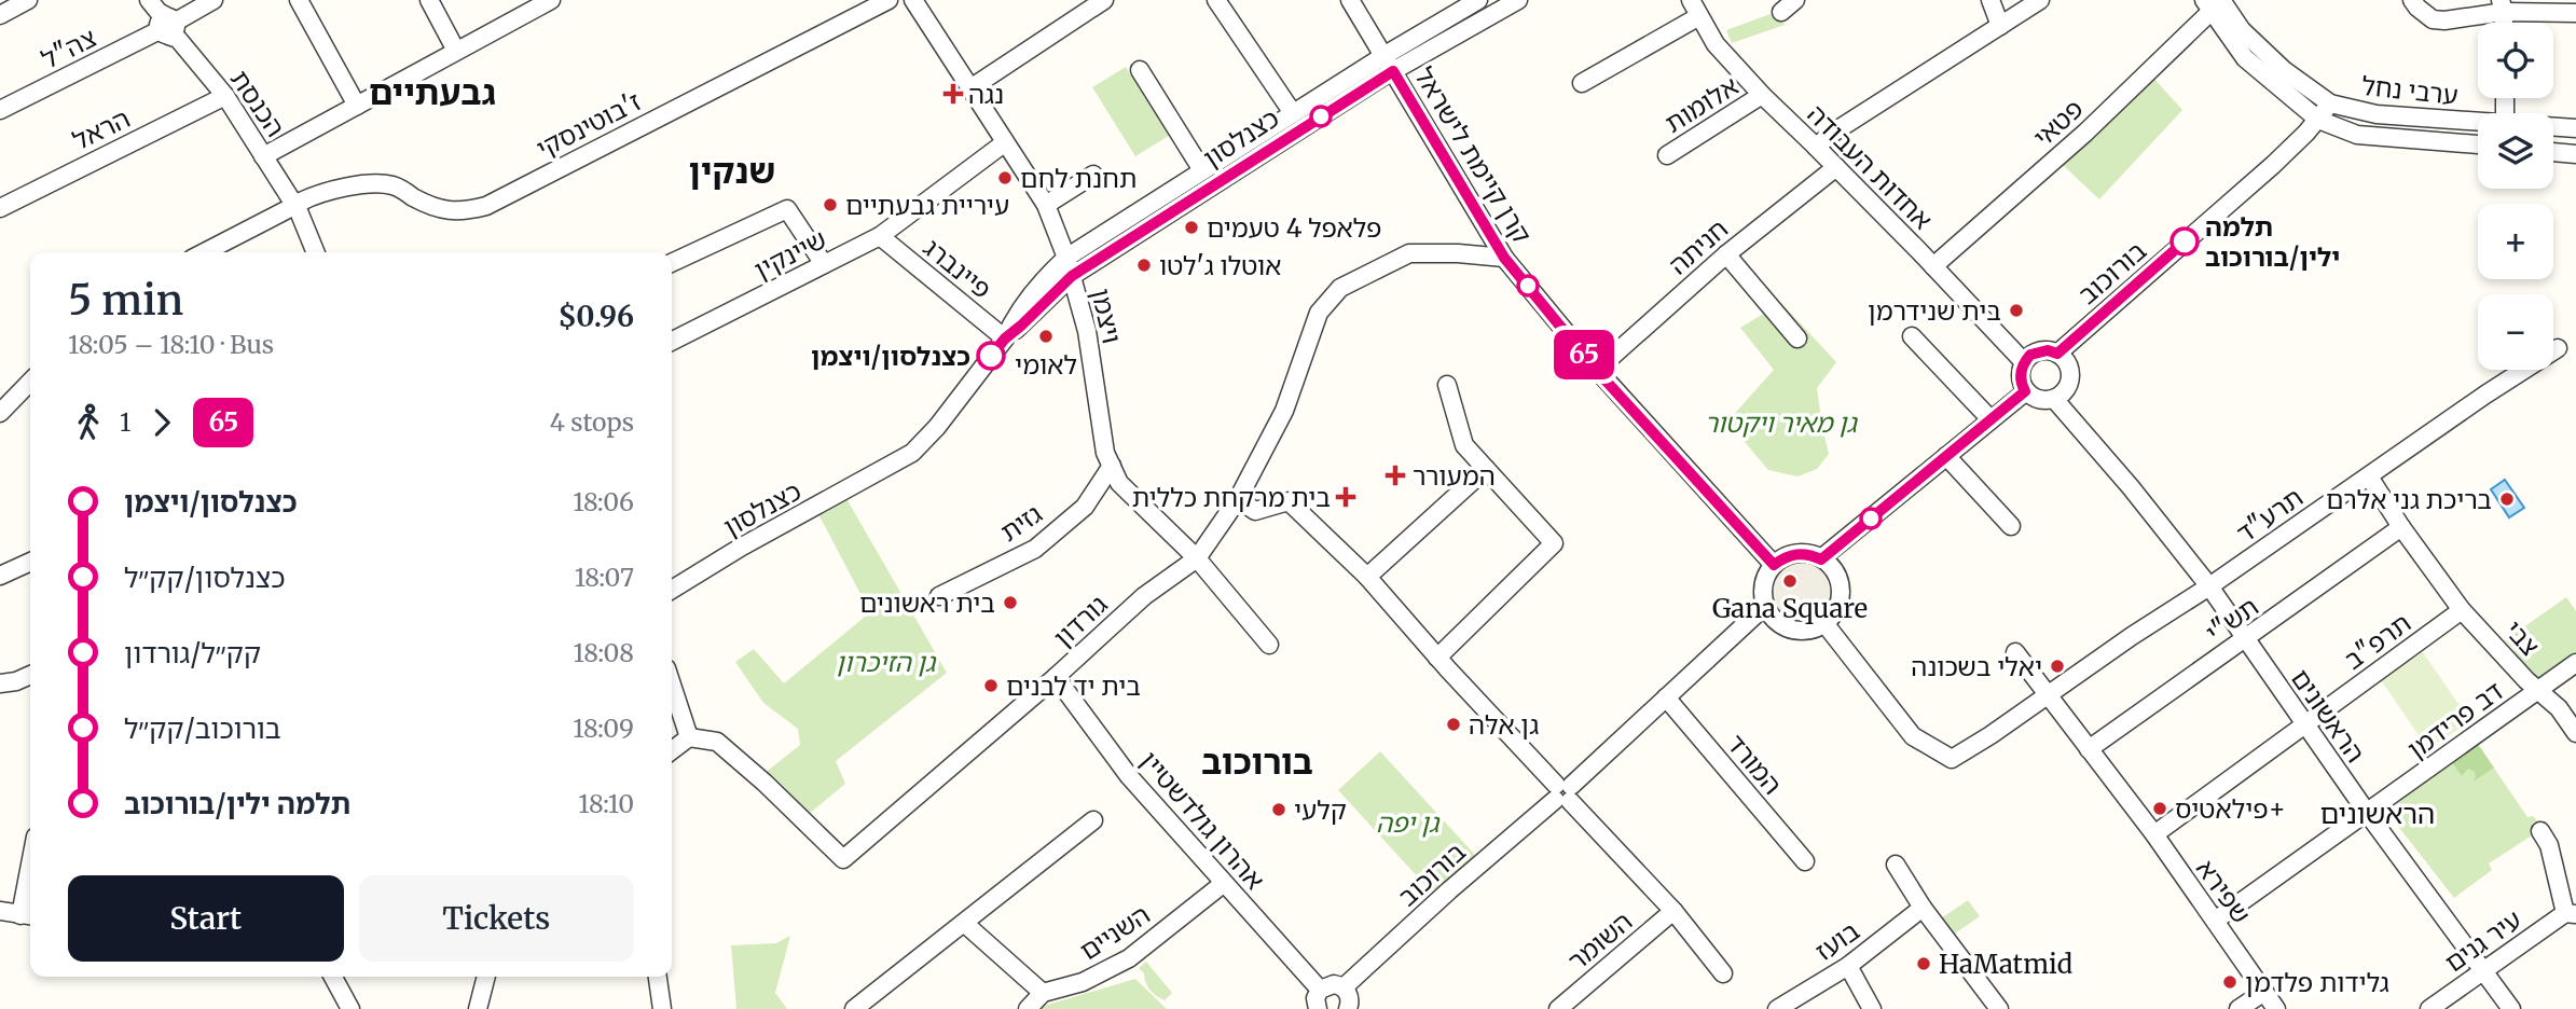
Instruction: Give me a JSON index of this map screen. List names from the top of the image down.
{
  "streets": {
    "street": [
      "צה\"ל",
      "ערבי נחל",
      "הכנסת",
      "אלומות",
      "פטאי",
      "ז'בוטינסקי",
      "הראל",
      "כצנלסון",
      "קרן קיימת לישראל",
      "אחדות העבודה",
      "חניתה",
      "שיינקין",
      "פיינברג",
      "בורוכוב",
      "ויצמן",
      "תרע\"ד",
      "גזית",
      "תש\"י",
      "גורדון",
      "צבי",
      "תרפ\"ב",
      "הראשונים",
      "דב פרידמן",
      "המורד",
      "אהרון גולדשטיין",
      "שפירא",
      "השניים",
      "השומר",
      "בועז",
      "עיר גנים"
    ]
  },
  "crossings": [
    ["צה\"ל", "הכנסת"],
    ["ערבי נחל", "פטאי"],
    ["ערבי נחל", "בורוכוב"],
    ["הכנסת", "ז'בוטינסקי"],
    ["הכנסת", "הראל"],
    ["אלומות", "אחדות העבודה"],
    ["פטאי", "אחדות העבודה"],
    ["כצנלסון", "קרן קיימת לישראל"],
    ["כצנלסון", "פיינברג"],
    ["כצנלסון", "ויצמן"],
    ["קרן קיימת לישראל", "חניתה"],
    ["קרן קיימת לישראל", "בורוכוב"],
    ["קרן קיימת לישראל", "גורדון"],
    ["אחדות העבודה", "חניתה"],
    ["אחדות העבודה", "בורוכוב"],
    ["אחדות העבודה", "הראשונים"],
    ["שיינקין", "פיינברג"],
    ["שיינקין", "ויצמן"],
    ["בורוכוב", "הראשונים"],
    ["בורוכוב", "המורד"],
    ["ויצמן", "גזית"],
    ["ויצמן", "גורדון"],
    ["תרע\"ד", "הראשונים"],
    ["תרע\"ד", "שפירא"],
    ["תש\"י", "הראשונים"],
    ["תש\"י", "שפירא"],
    ["גורדון", "אהרון גולדשטיין"],
    ["צבי", "תרפ\"ב"],
    ["צבי", "דב פרידמן"],
    ["תרפ\"ב", "הראשונים"],
    ["תרפ\"ב", "שפירא"],
    ["הראשונים", "דב פרידמן"],
    ["הראשונים", "עיר גנים"],
    ["דב פרידמן", "שפירא"],
    ["אהרון גולדשטיין", "השניים"]
  ],
  "districts": [
    "גבעתיים",
    "שנקין",
    "בורוכוב",
    "הראשונים"
  ],
  "parks": ["גן מאיר ויקטור", "גן הזיכרון", "גן יפה"],
  "places": {
    "health": ["נגה", "המעורר", "בית מרקחת כללית"],
    "other": [
      "תחנת לחם",
      "עיריית גבעתיים",
      "פלאפל 4 טעמים",
      "תלמה ילין/בורוכוב",
      "אוטלו ג'לטו",
      "בית שנידרמן",
      "לאומי",
      "כצנלסון/ויצמן",
      "בריכת גני אלרם",
      "Gana Square",
      "בית ראשונים",
      "יאלי בשכונה",
      "בית יד לבנים",
      "גן אלה",
      "פילאטיס+",
      "קלעי",
      "HaMatmid",
      "גלידות פלדמן"
    ]
  },
  "lines": ["bus line 65"],
  "page": {
    "on_map": "65",
    "map_buttons": ["+", "−"],
    "heading": ["5 min", "18:05 – 18:10 · Bus", "$0.96"],
    "legs": ["1", "65", "4 stops"],
    "list": [
      {
        "name": "כצנלסון/ויצמן",
        "value": "18:06"
      },
      {
        "name": "כצנלסון/קק״ל",
        "value": "18:07"
      },
      {
        "name": "קק״ל/גורדון",
        "value": "18:08"
      },
      {
        "name": "בורוכוב/קק״ל",
        "value": "18:09"
      },
      {
        "name": "תלמה ילין/בורוכוב",
        "value": "18:10"
      }
    ],
    "buttons": ["Start", "Tickets"]
  }
}
